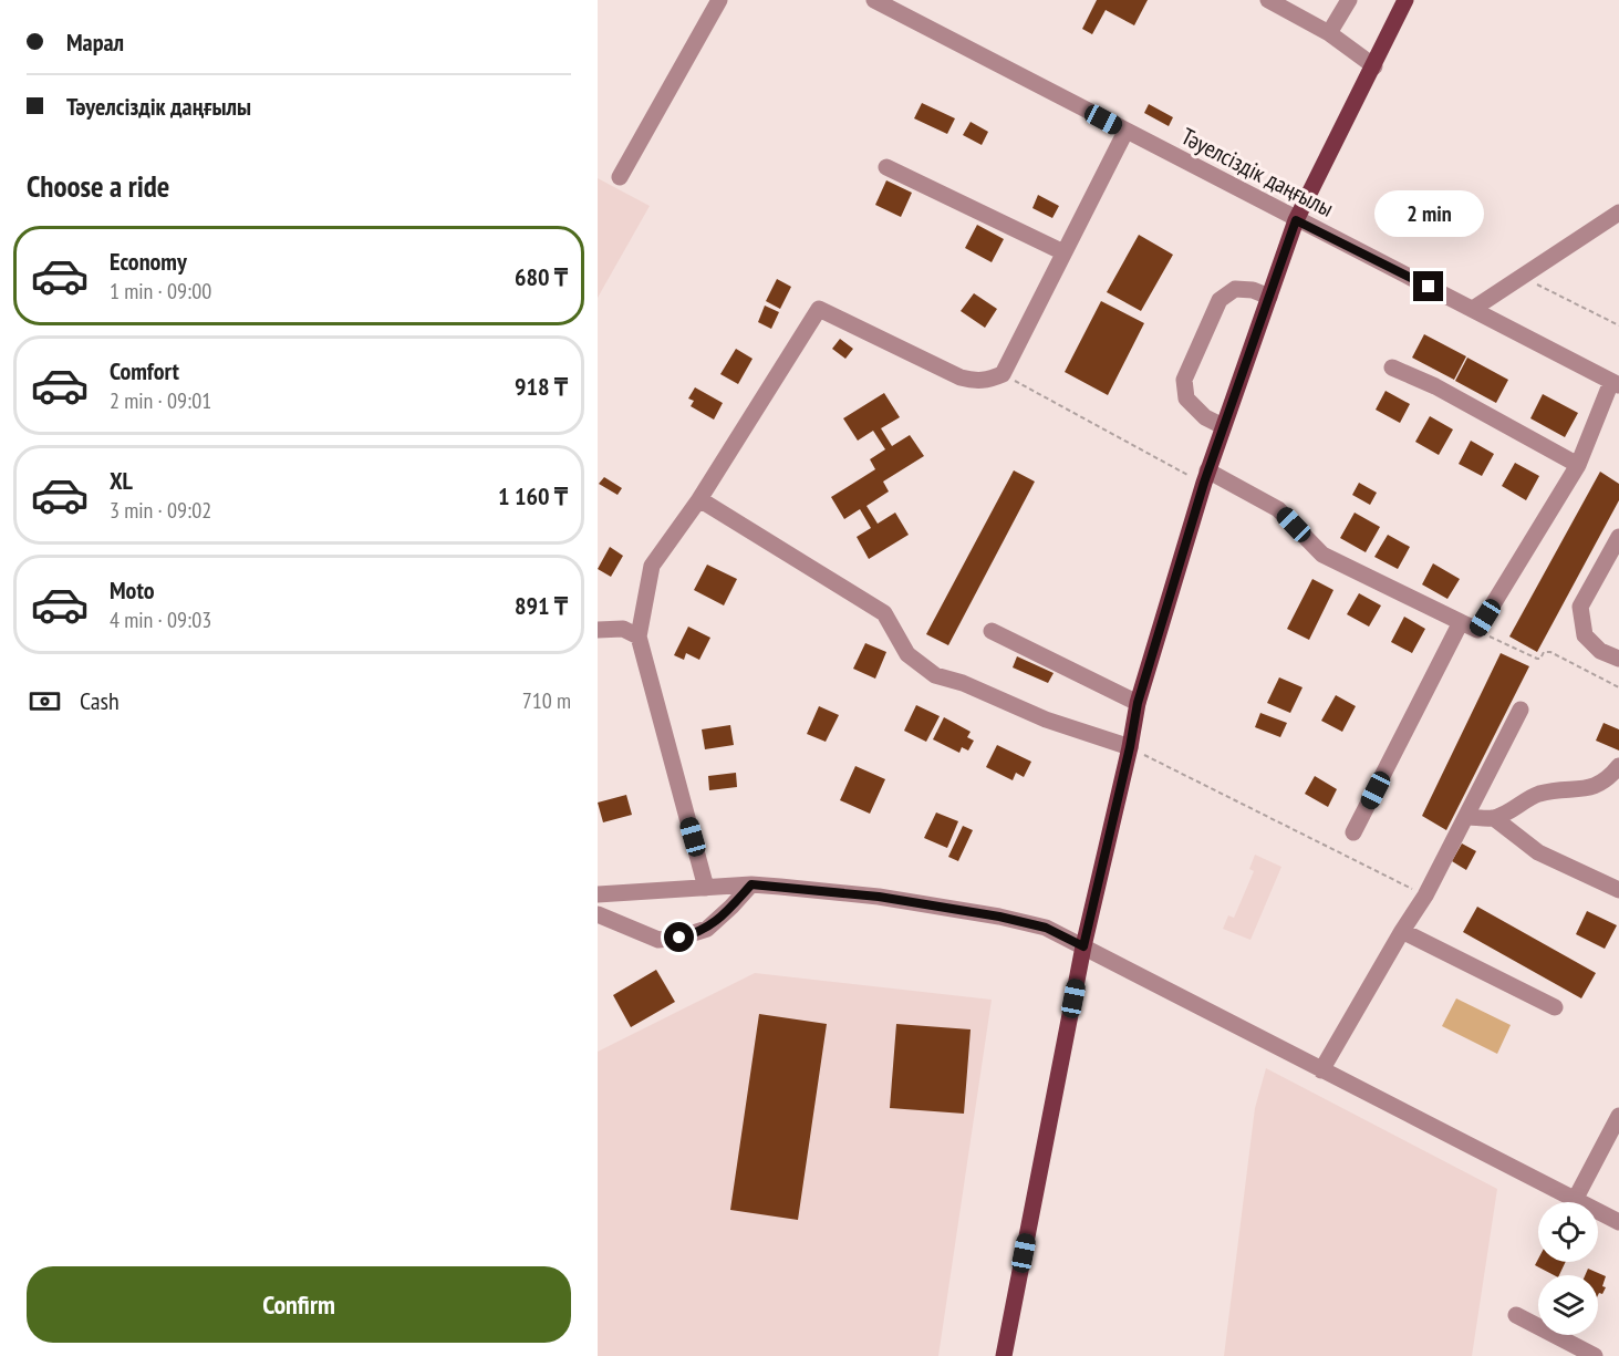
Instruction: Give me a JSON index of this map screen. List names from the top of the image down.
{
  "streets": {
    "street": ["Тәуелсіздік даңғылы"]
  },
  "page": {
    "banner": ["Марал", "Тәуелсіздік даңғылы"],
    "heading": "Choose a ride",
    "bubble": "2 min",
    "list": [
      {
        "name": "Economy",
        "note": "1 min · 09:00",
        "value": "680 ₸"
      },
      {
        "name": "Comfort",
        "note": "2 min · 09:01",
        "value": "918 ₸"
      },
      {
        "name": "XL",
        "note": "3 min · 09:02",
        "value": "1 160 ₸"
      },
      {
        "name": "Moto",
        "note": "4 min · 09:03",
        "value": "891 ₸"
      }
    ],
    "pay": ["Cash", "710 m"],
    "buttons": "Confirm"
  }
}
